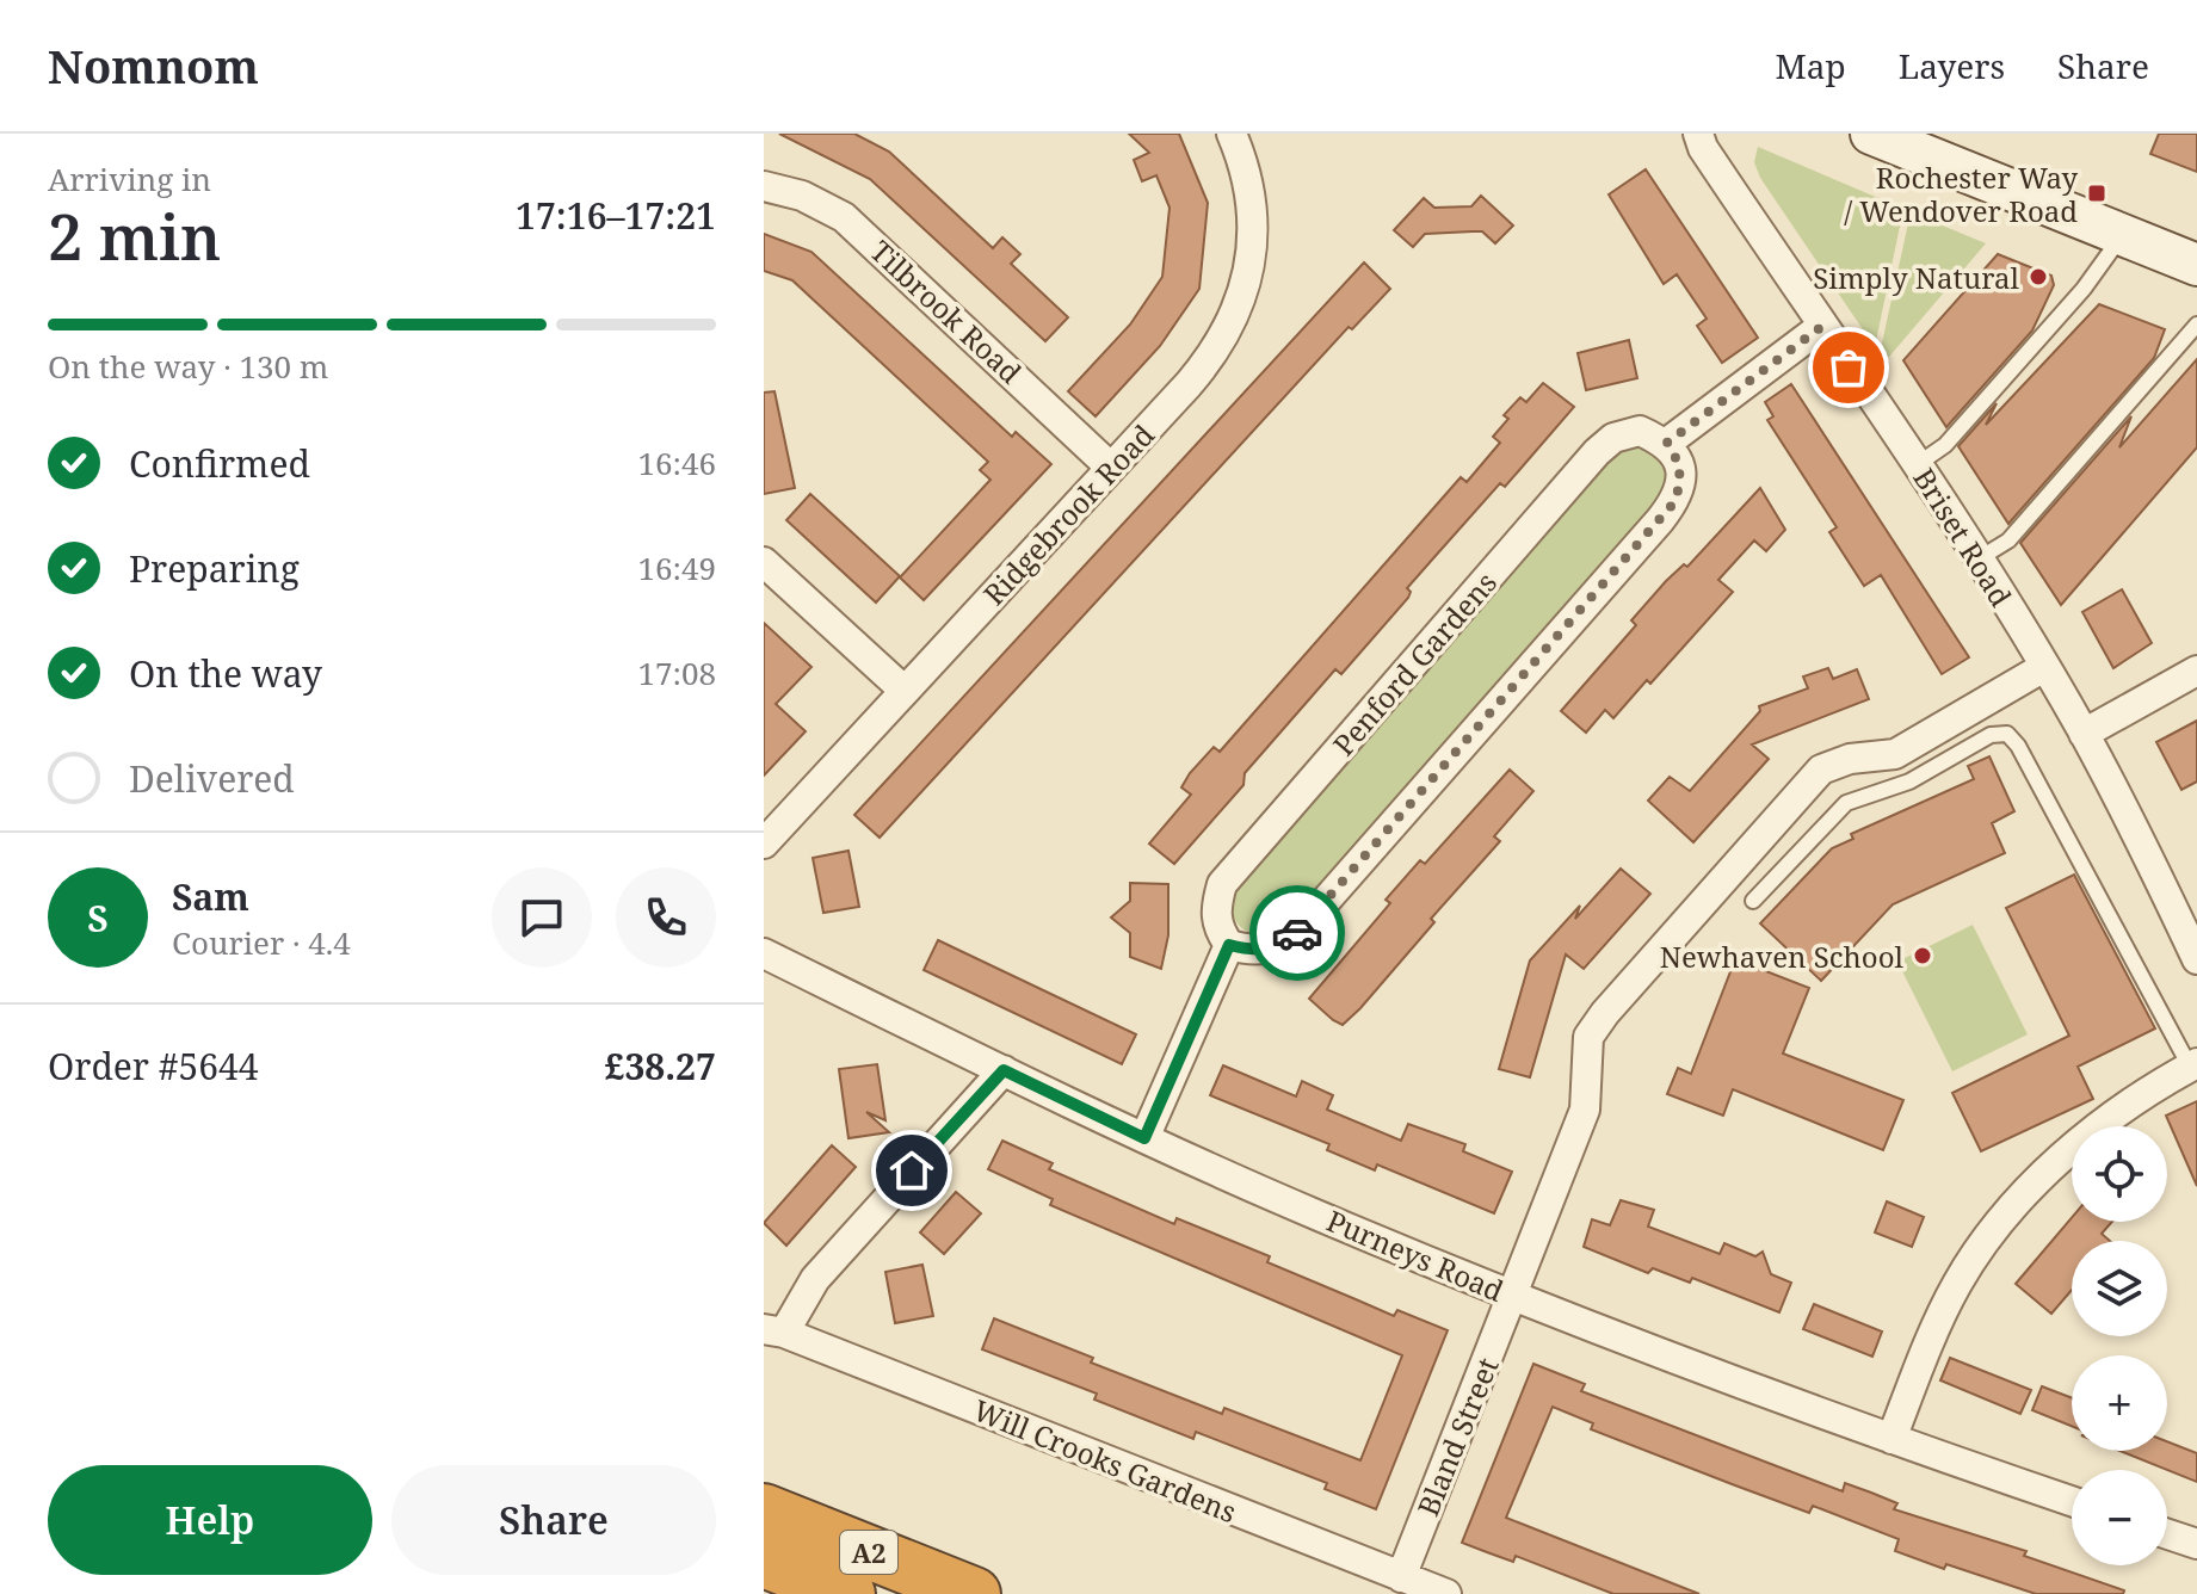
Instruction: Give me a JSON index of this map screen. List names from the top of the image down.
{
  "streets": {
    "highway": ["A2"],
    "street": [
      "Tilbrook Road",
      "Ridgebrook Road",
      "Briset Road",
      "Penford Gardens",
      "Purneys Road",
      "Bland Street",
      "Will Crooks Gardens"
    ]
  },
  "crossings": [
    ["Tilbrook Road", "Ridgebrook Road"],
    ["Briset Road", "Bland Street"],
    ["Purneys Road", "Bland Street"],
    ["Bland Street", "Will Crooks Gardens"]
  ],
  "places": {
    "transit": ["Rochester Way / Wendover Road"],
    "other": ["Simply Natural", "Newhaven School"]
  },
  "page": {
    "header": "Nomnom",
    "nav": ["Map", "Layers", "Share"],
    "heading": ["2 min", "Arriving in", "17:16–17:21"],
    "panel": [
      "Sam",
      "Courier · 4.4",
      "Order #5644",
      "£38.27"
    ],
    "bar": "On the way · 130 m",
    "list": [
      ["Confirmed", "16:46"],
      ["Preparing", "16:49"],
      ["On the way", "17:08"],
      "Delivered"
    ],
    "round": "S",
    "map_buttons": ["+", "−"],
    "buttons": ["Help", "Share"]
  }
}
